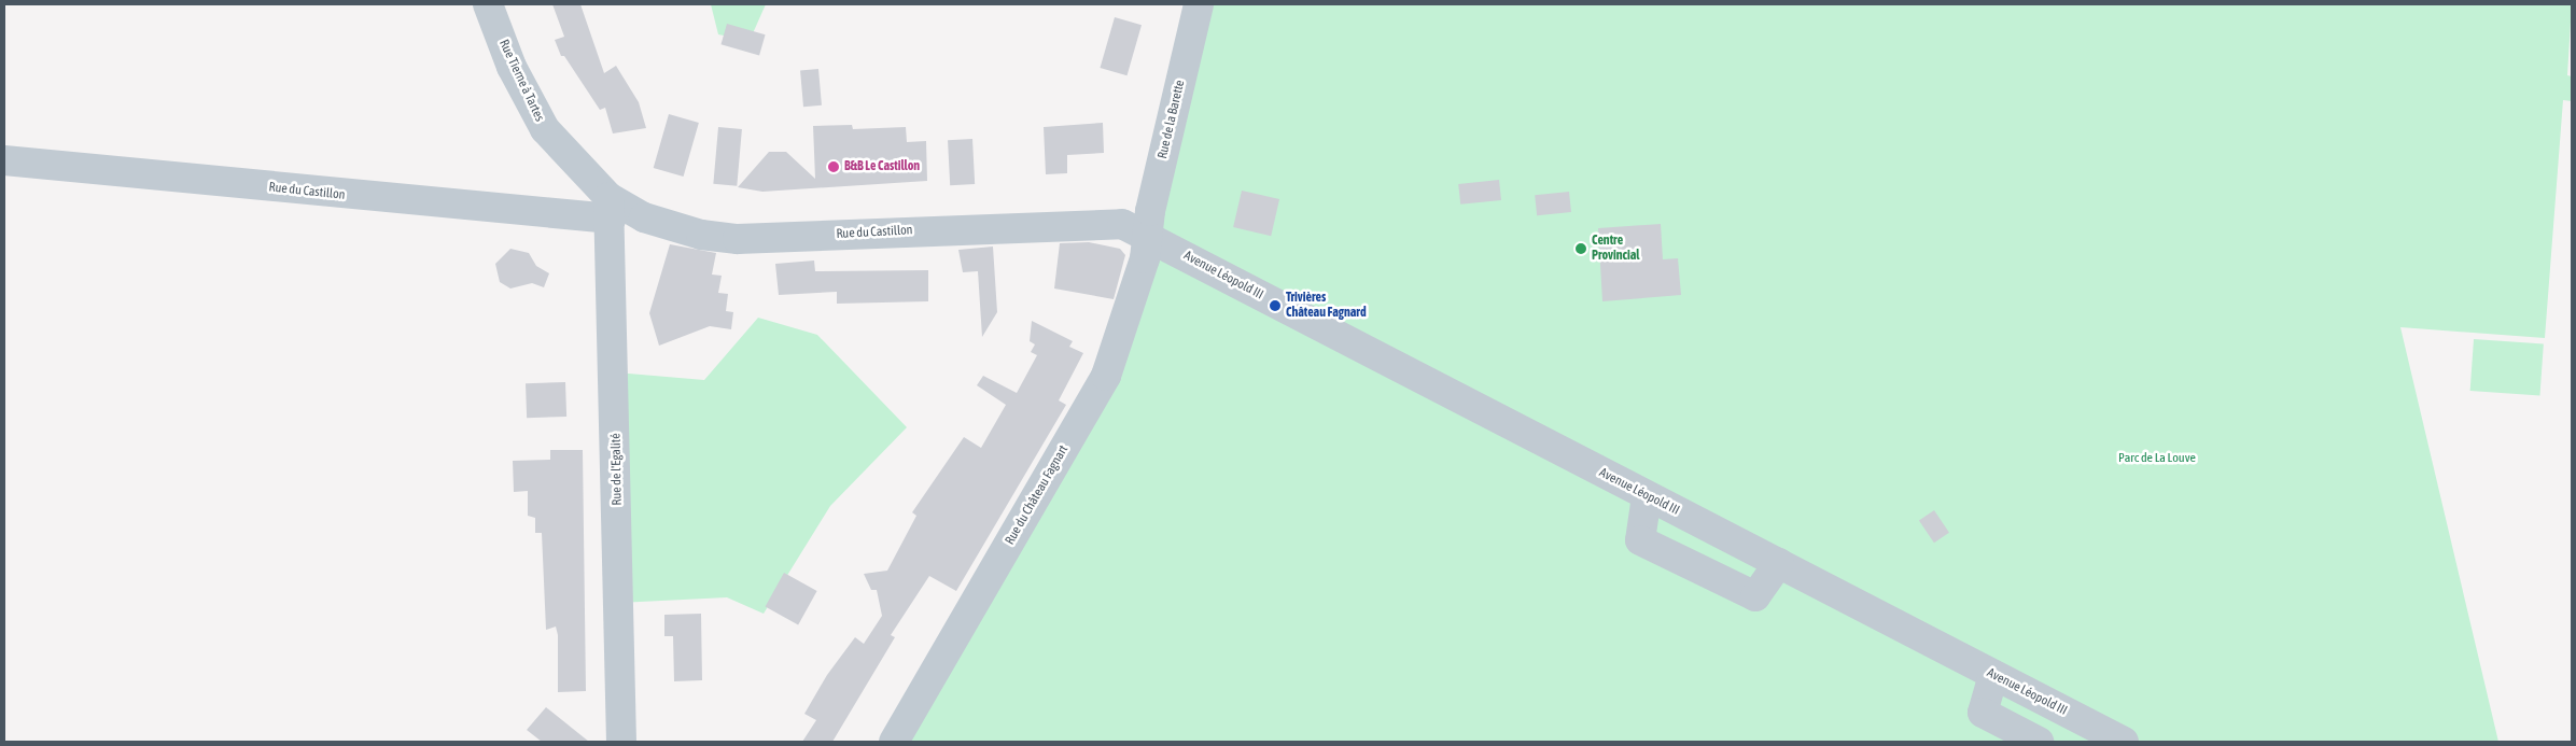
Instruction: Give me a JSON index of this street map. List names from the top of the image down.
{
  "streets": {
    "street": [
      "Rue Tierne à Tartes",
      "Rue de la Barette",
      "Rue du Castillon",
      "Avenue Léopold III",
      "Rue de l'Egalité",
      "Rue du Château Fagnart"
    ]
  },
  "crossings": [
    ["Rue Tierne à Tartes", "Rue du Castillon"],
    ["Rue Tierne à Tartes", "Rue de l'Egalité"],
    ["Rue de la Barette", "Rue du Castillon"],
    ["Rue de la Barette", "Avenue Léopold III"],
    ["Rue de la Barette", "Rue du Château Fagnart"],
    ["Rue du Castillon", "Avenue Léopold III"],
    ["Rue du Castillon", "Rue de l'Egalité"],
    ["Rue du Castillon", "Rue du Château Fagnart"],
    ["Avenue Léopold III", "Rue du Château Fagnart"]
  ],
  "parks": ["Parc de La Louve"],
  "places": ["B&B Le Castillon", "Centre Provincial", "Trivières Château Fagnard"]
}
